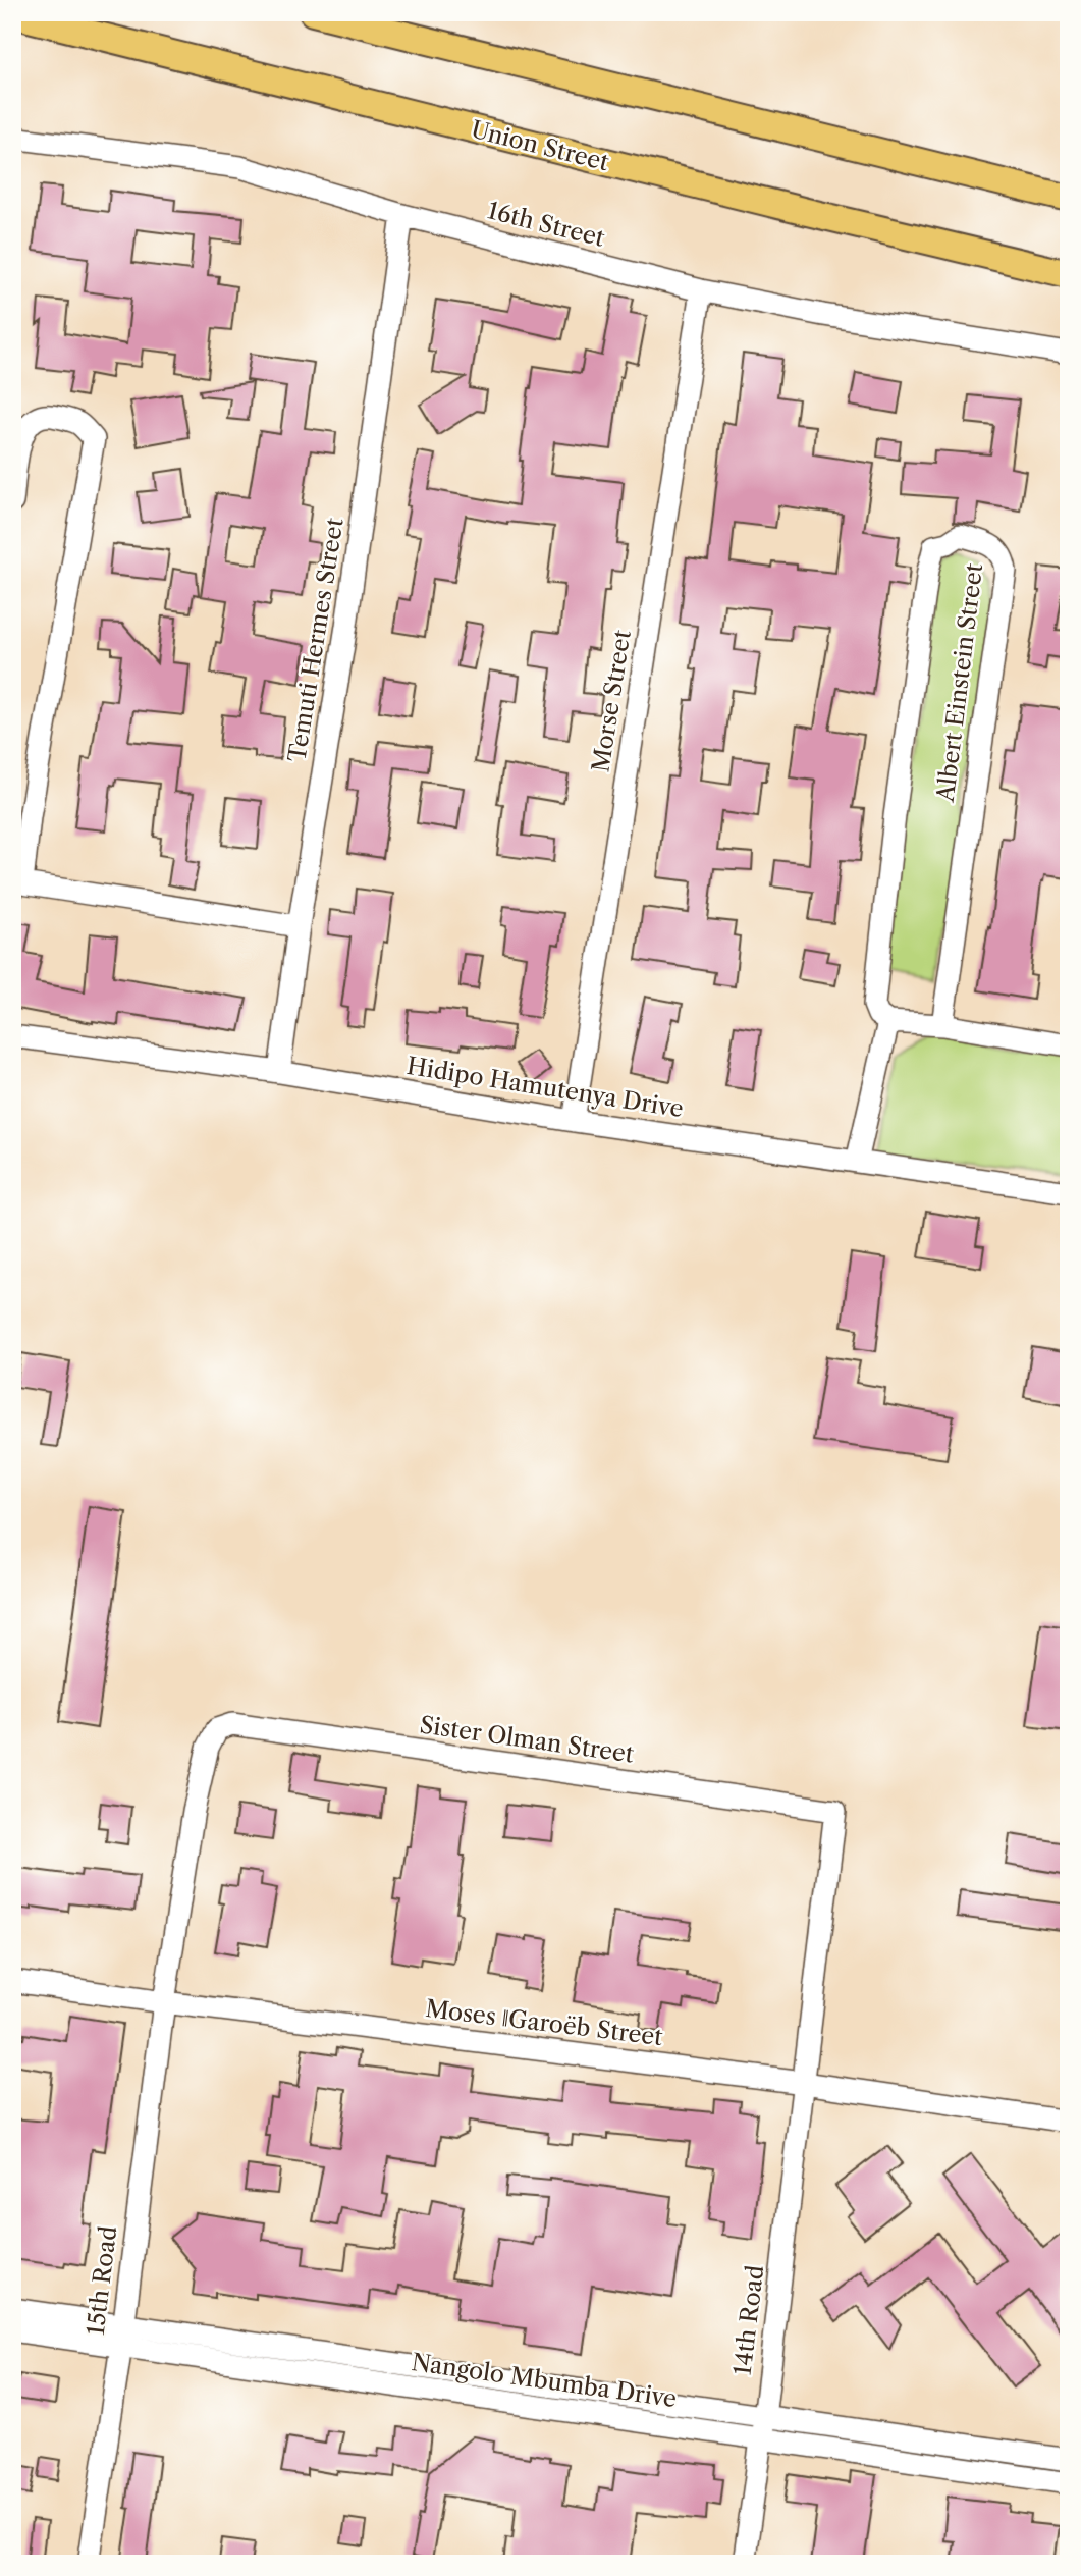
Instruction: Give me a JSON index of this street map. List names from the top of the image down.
{
  "streets": {
    "main road": ["Union Street"],
    "street": [
      "16th Street",
      "Temuti Hermes Street",
      "Albert Einstein Street",
      "Morse Street",
      "Hidipo Hamutenya Drive",
      "Sister Olman Street",
      "Moses ǁGaroëb Street",
      "15th Road",
      "14th Road",
      "Nangolo Mbumba Drive"
    ]
  },
  "crossings": [
    ["16th Street", "Temuti Hermes Street"],
    ["16th Street", "Morse Street"],
    ["Temuti Hermes Street", "Hidipo Hamutenya Drive"],
    ["Morse Street", "Hidipo Hamutenya Drive"],
    ["Sister Olman Street", "Moses ǁGaroëb Street"],
    ["Sister Olman Street", "15th Road"],
    ["Sister Olman Street", "14th Road"],
    ["Moses ǁGaroëb Street", "15th Road"],
    ["Moses ǁGaroëb Street", "14th Road"],
    ["15th Road", "Nangolo Mbumba Drive"],
    ["14th Road", "Nangolo Mbumba Drive"]
  ]
}
